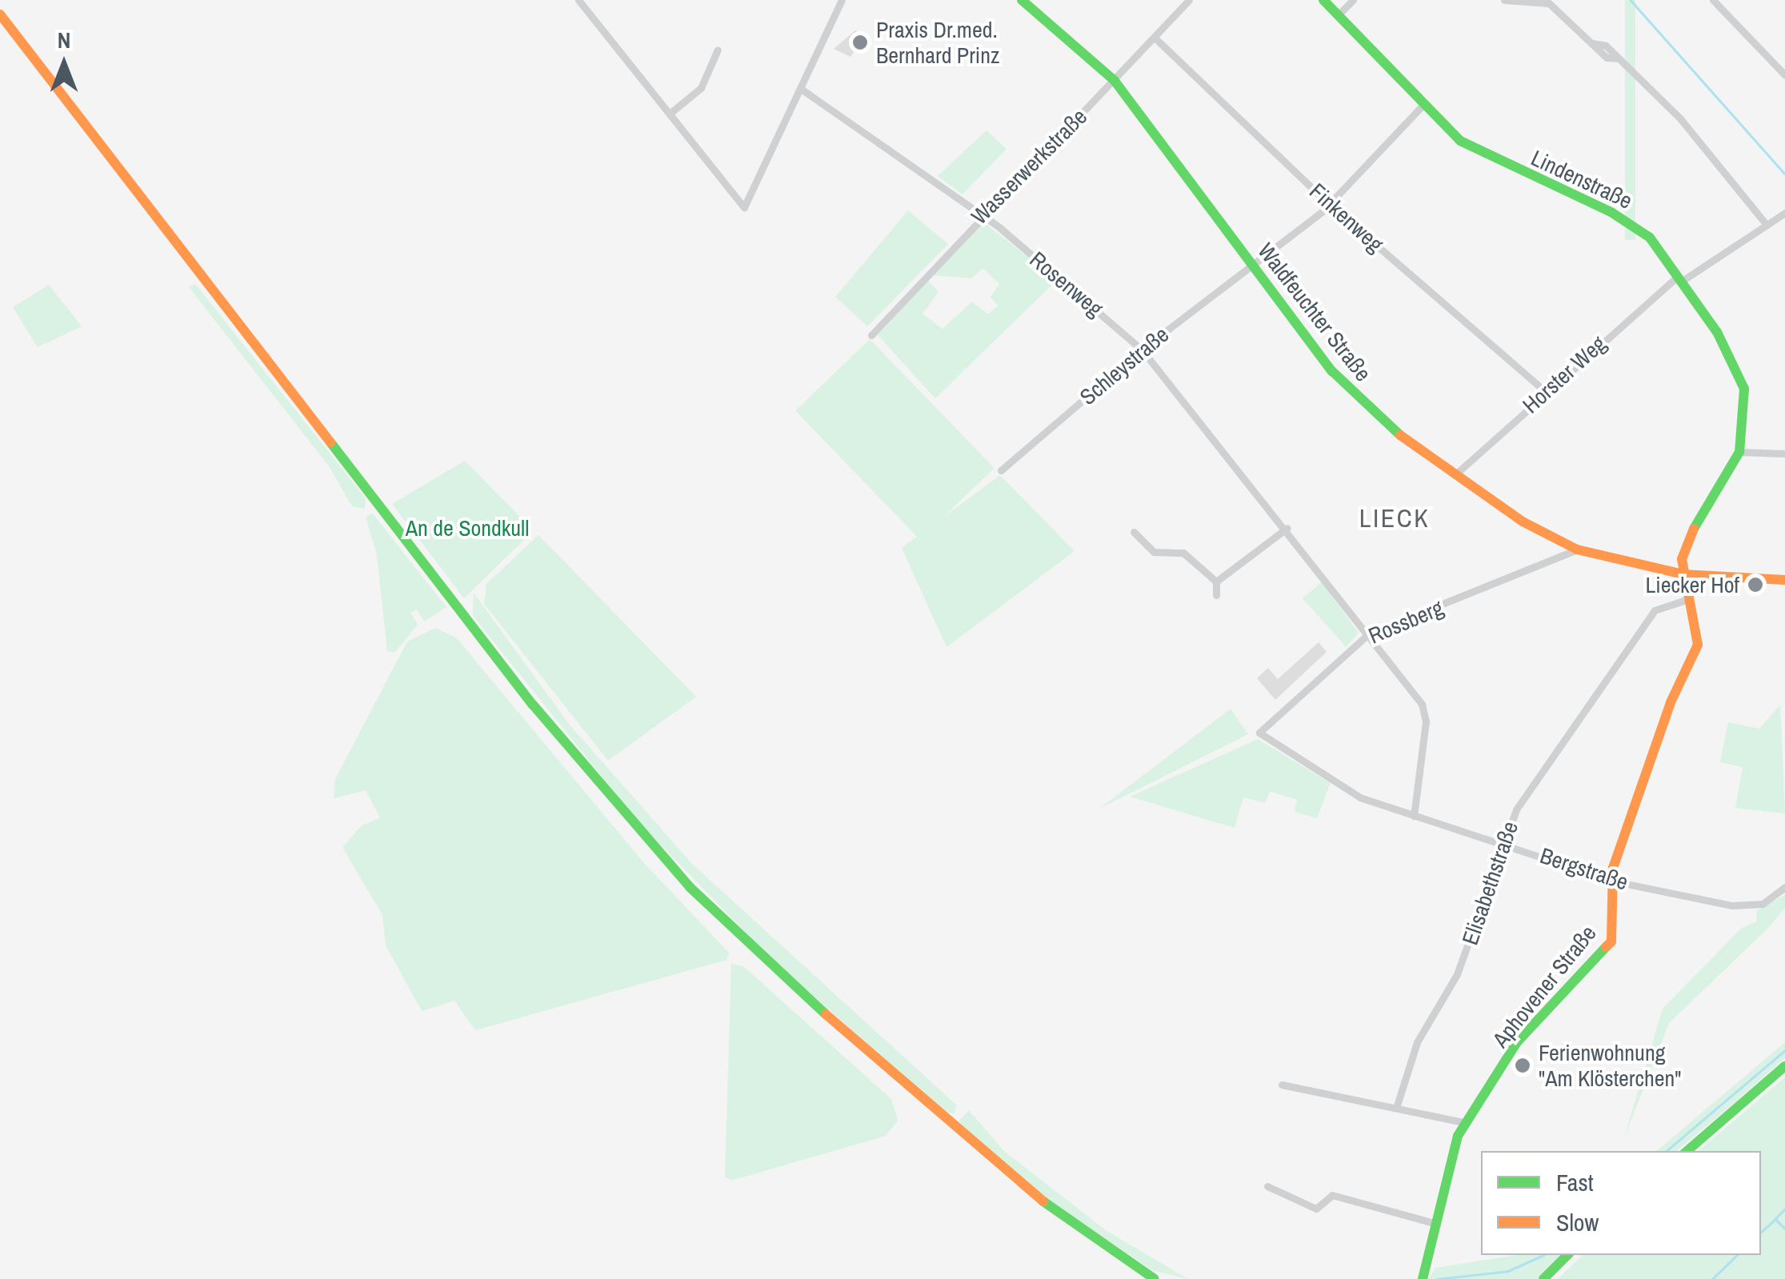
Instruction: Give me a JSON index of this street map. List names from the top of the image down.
{
  "streets": {
    "street": [
      "Wasserwerkstraße",
      "Lindenstraße",
      "Finkenweg",
      "Rosenweg",
      "Waldfeuchter Straße",
      "Schleystraße",
      "Horster Weg",
      "Rossberg",
      "Bergstraße",
      "Elisabethstraße",
      "Aphovener Straße"
    ]
  },
  "crossings": [
    ["Wasserwerkstraße", "Finkenweg"],
    ["Wasserwerkstraße", "Rosenweg"],
    ["Wasserwerkstraße", "Waldfeuchter Straße"],
    ["Lindenstraße", "Waldfeuchter Straße"],
    ["Lindenstraße", "Schleystraße"],
    ["Lindenstraße", "Horster Weg"],
    ["Lindenstraße", "Aphovener Straße"],
    ["Finkenweg", "Schleystraße"],
    ["Finkenweg", "Horster Weg"],
    ["Rosenweg", "Schleystraße"],
    ["Rosenweg", "Rossberg"],
    ["Rosenweg", "Bergstraße"],
    ["Waldfeuchter Straße", "Schleystraße"],
    ["Waldfeuchter Straße", "Horster Weg"],
    ["Waldfeuchter Straße", "Rossberg"],
    ["Waldfeuchter Straße", "Aphovener Straße"],
    ["Rossberg", "Bergstraße"],
    ["Bergstraße", "Elisabethstraße"],
    ["Bergstraße", "Aphovener Straße"],
    ["Elisabethstraße", "Aphovener Straße"]
  ],
  "districts": ["LIECK"],
  "parks": ["An de Sondkull"],
  "places": ["Praxis Dr.med. Bernhard Prinz", "Liecker Hof", "Ferienwohnung \"Am Klösterchen\""],
  "legend": ["Fast", "Slow"],
  "north": "top"
}
